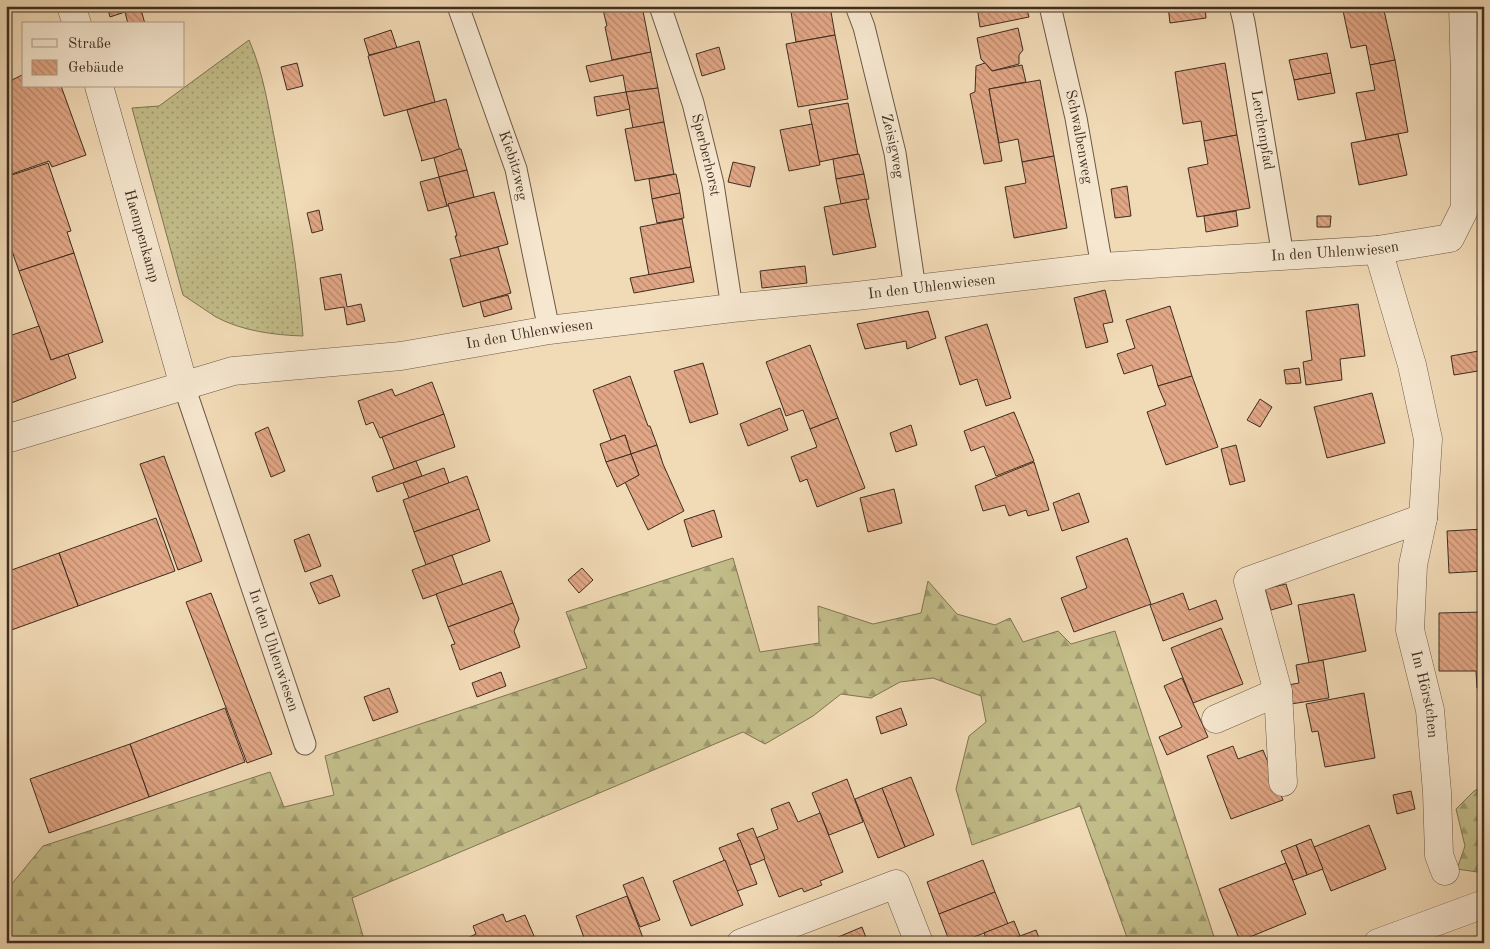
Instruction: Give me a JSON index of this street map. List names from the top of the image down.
{
  "streets": {
    "street": ["Haempenkamp", "In den Uhlenwiesen", "Im Hörstchen"],
    "lane": [
      "Lerchenpfad",
      "Schwalbenweg",
      "Zeisigweg",
      "Sperberhorst",
      "Kiebitzweg"
    ]
  },
  "crossings": [
    ["Lerchenpfad", "In den Uhlenwiesen"],
    ["Schwalbenweg", "In den Uhlenwiesen"],
    ["Zeisigweg", "In den Uhlenwiesen"],
    ["Sperberhorst", "In den Uhlenwiesen"],
    ["Kiebitzweg", "In den Uhlenwiesen"],
    ["Haempenkamp", "In den Uhlenwiesen"],
    ["In den Uhlenwiesen", "Im Hörstchen"]
  ],
  "legend": ["Straße", "Gebäude"]
}
